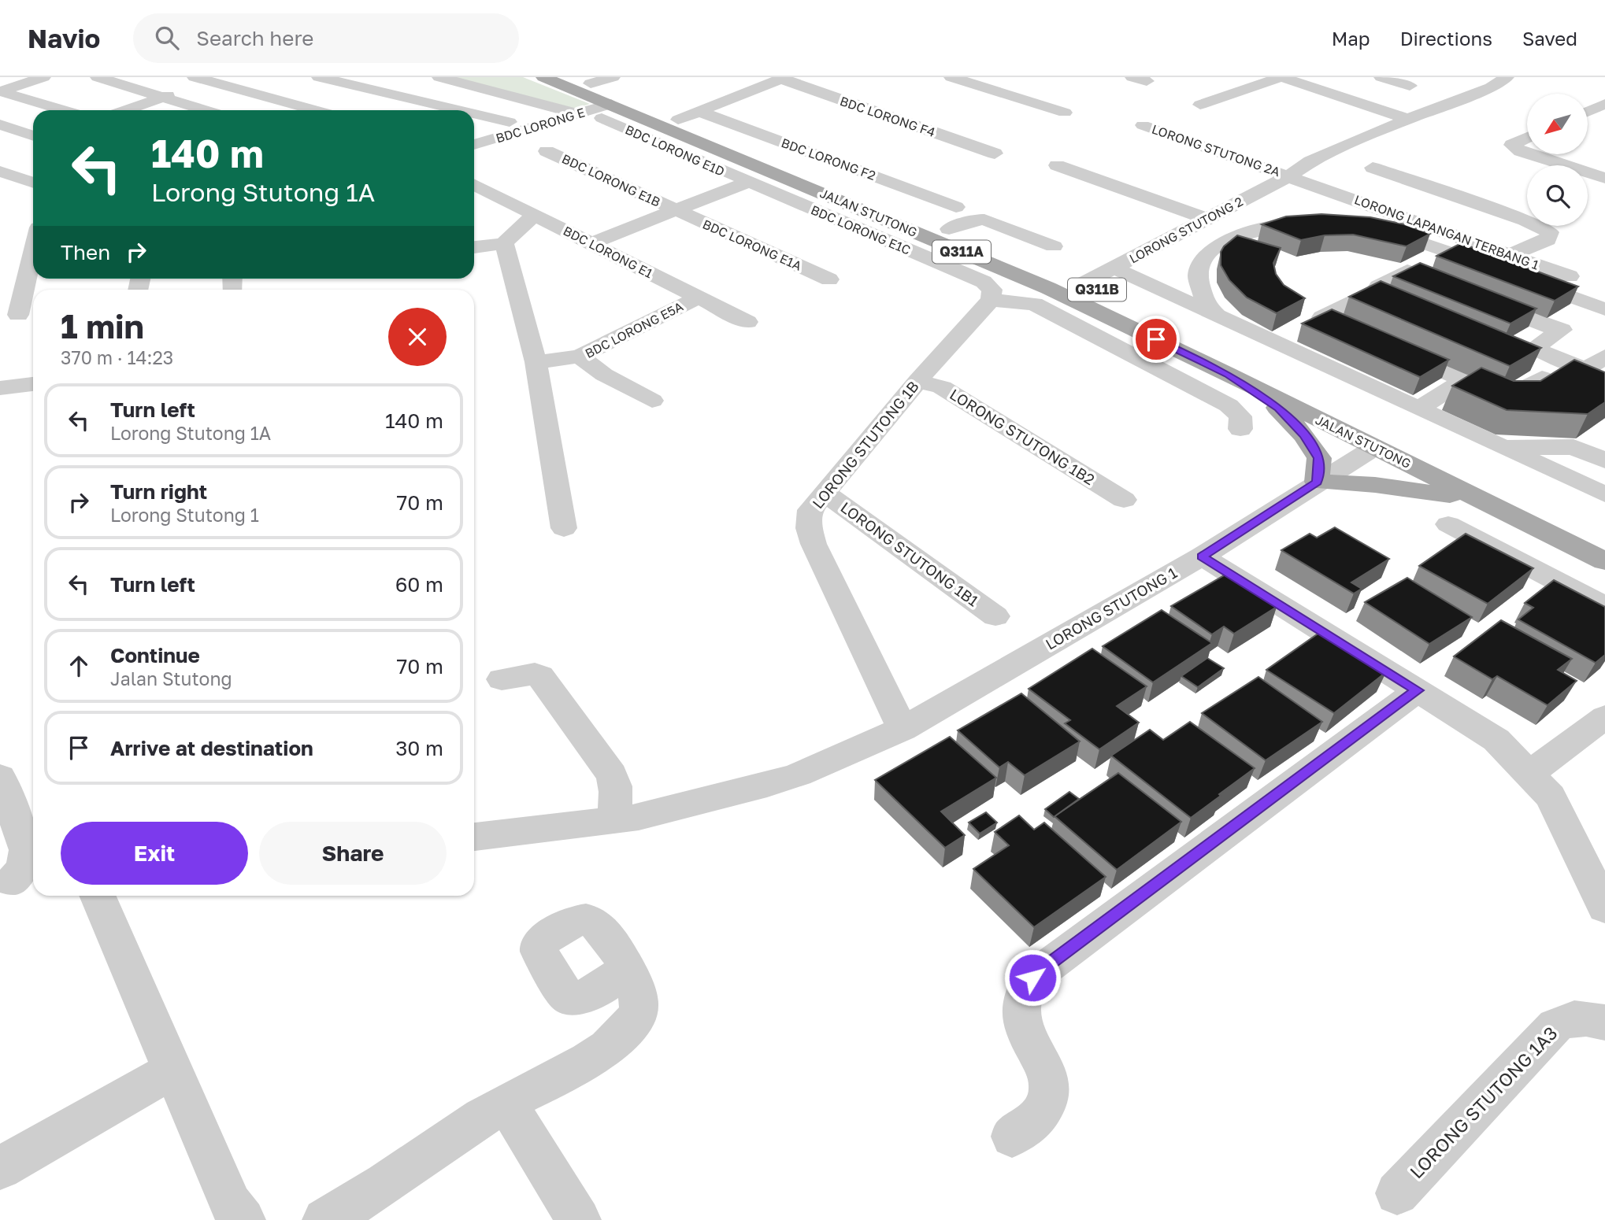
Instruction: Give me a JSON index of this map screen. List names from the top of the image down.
{
  "streets": {
    "main road": ["JALAN STUTONG", "Q311A", "Q311B"],
    "street": [
      "BDC LORONG F4",
      "BDC LORONG E",
      "BDC LORONG E1D",
      "LORONG STUTONG 2A",
      "BDC LORONG F2",
      "BDC LORONG E1B",
      "BDC LORONG E1C",
      "LORONG STUTONG 2",
      "LORONG LAPANGAN TERBANG 1",
      "BDC LORONG E1A",
      "BDC LORONG E1",
      "BDC LORONG E5A",
      "LORONG STUTONG 1B2",
      "LORONG STUTONG 1B",
      "LORONG STUTONG 1B1",
      "LORONG STUTONG 1",
      "LORONG STUTONG 1A3"
    ]
  },
  "crossings": [
    ["BDC LORONG E", "BDC LORONG E1D"],
    ["BDC LORONG E", "JALAN STUTONG"],
    ["BDC LORONG E1D", "JALAN STUTONG"],
    ["BDC LORONG E1D", "BDC LORONG E1C"],
    ["LORONG STUTONG 2A", "LORONG STUTONG 2"],
    ["LORONG STUTONG 2A", "LORONG LAPANGAN TERBANG 1"],
    ["BDC LORONG E1B", "BDC LORONG E1A"],
    ["JALAN STUTONG", "LORONG STUTONG 2"],
    ["JALAN STUTONG", "LORONG STUTONG 1"],
    ["BDC LORONG E1C", "LORONG STUTONG 1B"],
    ["LORONG STUTONG 2", "LORONG LAPANGAN TERBANG 1"],
    ["BDC LORONG E1", "BDC LORONG E5A"],
    ["LORONG STUTONG 1B2", "LORONG STUTONG 1B"],
    ["LORONG STUTONG 1B", "LORONG STUTONG 1B1"],
    ["LORONG STUTONG 1B", "LORONG STUTONG 1"]
  ],
  "north": "bottom left",
  "page": {
    "header": "Navio",
    "search": "Search here",
    "nav": ["Map", "Directions", "Saved"],
    "turn": ["140 m", "Lorong Stutong 1A"],
    "then": "Then",
    "heading": ["1 min", "370 m · 14:23"],
    "list": [
      {
        "name": "Turn left",
        "note": "Lorong Stutong 1A",
        "value": "140 m"
      },
      {
        "name": "Turn right",
        "note": "Lorong Stutong 1",
        "value": "70 m"
      },
      {
        "name": "Turn left",
        "value": "60 m"
      },
      {
        "name": "Continue",
        "note": "Jalan Stutong",
        "value": "70 m"
      },
      {
        "name": "Arrive at destination",
        "value": "30 m"
      }
    ],
    "buttons": ["Exit", "Share"]
  }
}
